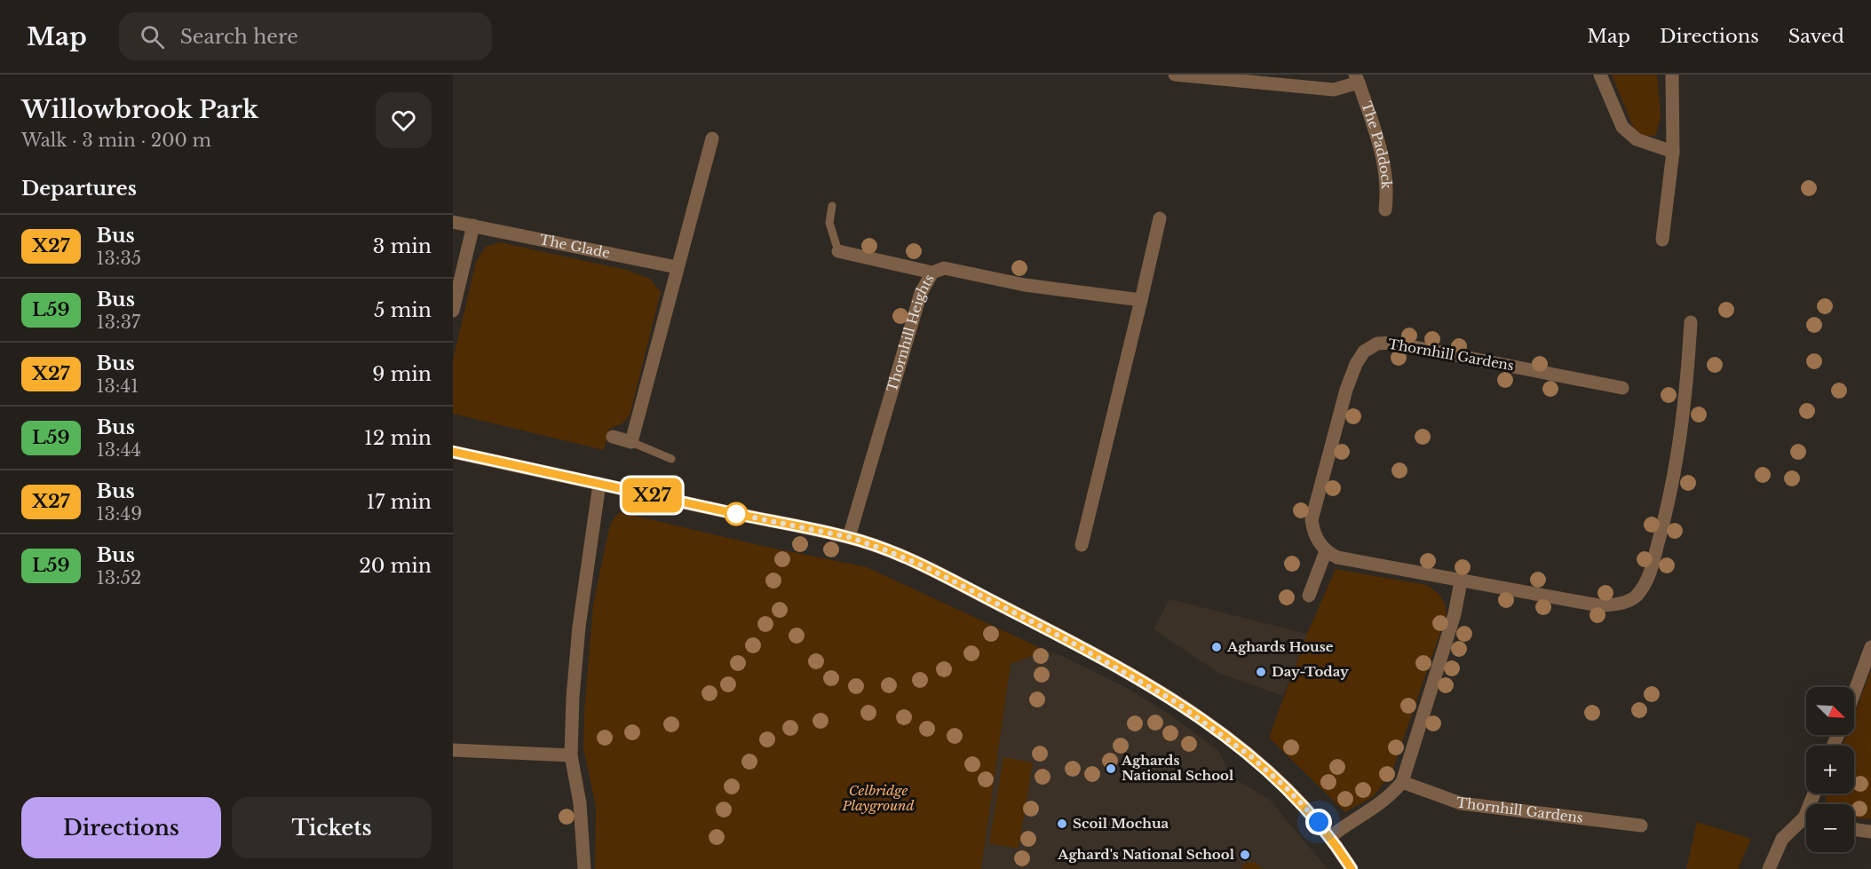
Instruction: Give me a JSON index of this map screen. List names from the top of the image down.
{
  "streets": {
    "street": [
      "The Paddock",
      "The Glade",
      "Thornhill Heights",
      "Thornhill Gardens"
    ]
  },
  "parks": ["Celbridge Playground"],
  "places": [
    "Aghards House",
    "Day-Today",
    "Aghards National School",
    "Scoil Mochua",
    "Aghard's National School"
  ],
  "lines": ["bus line X27"],
  "north": "bottom right",
  "page": {
    "header": "Map",
    "search": "Search here",
    "nav": ["Map", "Directions", "Saved"],
    "heading": [
      ["Willowbrook Park", "Walk · 3 min · 200 m"],
      "Departures"
    ],
    "on_map": "X27",
    "list": [
      {
        "mark": "X27",
        "name": "Bus",
        "note": "13:35",
        "value": "3 min"
      },
      {
        "mark": "L59",
        "name": "Bus",
        "note": "13:37",
        "value": "5 min"
      },
      {
        "mark": "X27",
        "name": "Bus",
        "note": "13:41",
        "value": "9 min"
      },
      {
        "mark": "L59",
        "name": "Bus",
        "note": "13:44",
        "value": "12 min"
      },
      {
        "mark": "X27",
        "name": "Bus",
        "note": "13:49",
        "value": "17 min"
      },
      {
        "mark": "L59",
        "name": "Bus",
        "note": "13:52",
        "value": "20 min"
      }
    ],
    "map_buttons": ["+", "−"],
    "buttons": ["Directions", "Tickets"]
  }
}
